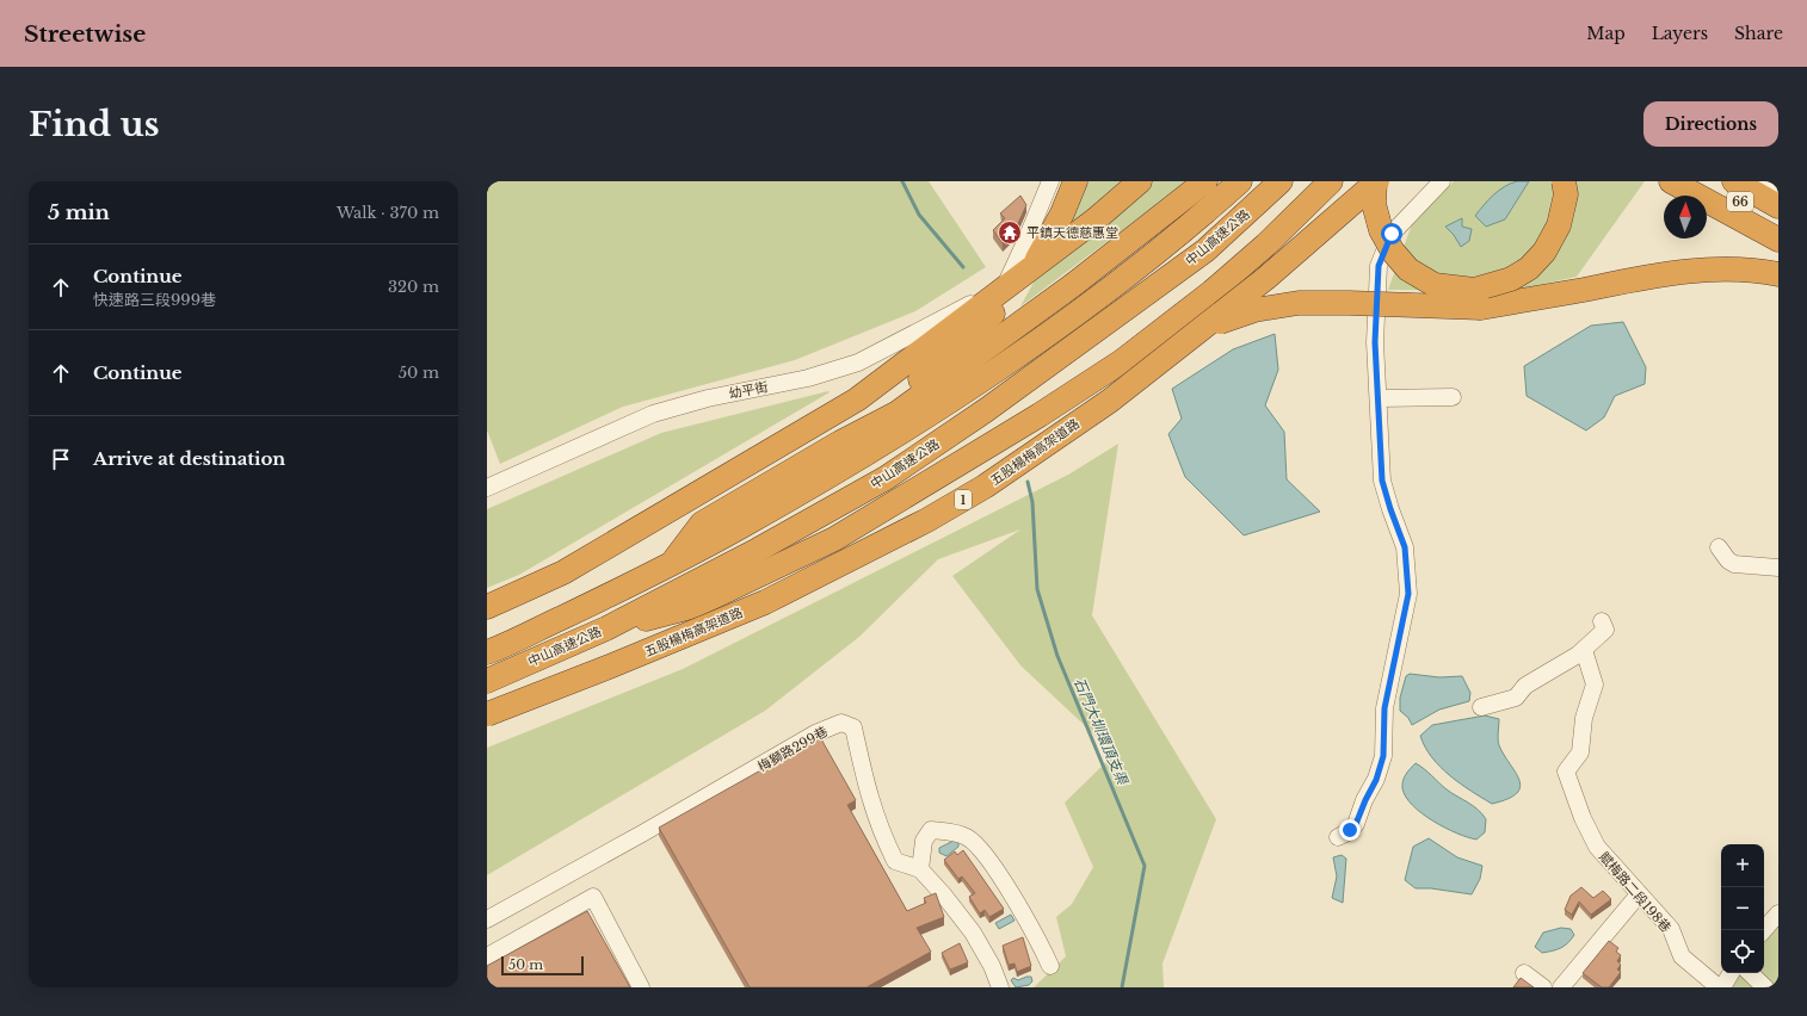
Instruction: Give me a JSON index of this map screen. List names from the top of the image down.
{
  "streets": {
    "highway": [
      "66",
      "中山高速公路",
      "五股楊梅高架道路",
      "1"
    ],
    "street": ["幼平街", "梅獅路299巷", "賦梅路二段198巷"]
  },
  "water": ["石門大圳環頂支渠"],
  "places": {
    "temple": ["平鎮天德慈惠堂"]
  },
  "scale_bar": "50 m",
  "north": "top",
  "page": {
    "header": "Streetwise",
    "nav": ["Map", "Layers", "Share"],
    "buttons": "Directions",
    "title": "Find us",
    "heading": ["5 min", "Walk · 370 m"],
    "list": [
      ["Continue", "快速路三段999巷", "320 m"],
      ["Continue", "50 m"],
      "Arrive at destination"
    ],
    "map_buttons": ["+", "−"],
    "scale": "50 m"
  }
}
